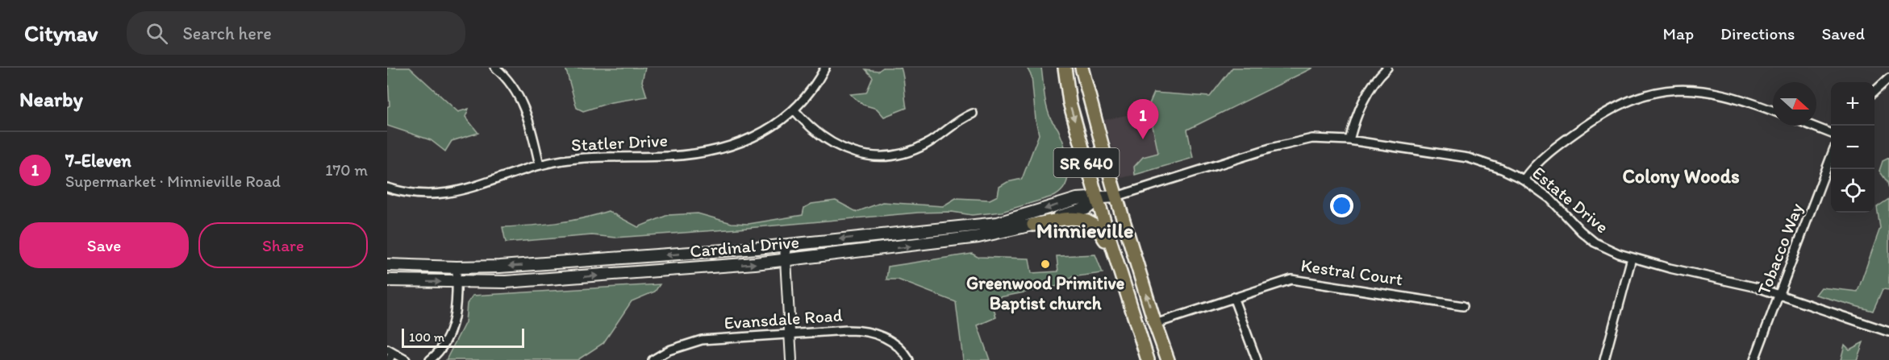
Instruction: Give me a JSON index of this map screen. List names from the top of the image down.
{
  "streets": {
    "main road": ["SR 640", "Cardinal Drive"],
    "street": [
      "Statler Drive",
      "Estate Drive",
      "Tobacco Way",
      "Kestral Court",
      "Evansdale Road"
    ]
  },
  "crossings": [
    ["SR 640", "Estate Drive"],
    ["SR 640", "Cardinal Drive"],
    ["SR 640", "Kestral Court"],
    ["Estate Drive", "Cardinal Drive"],
    ["Estate Drive", "Tobacco Way"]
  ],
  "districts": ["Colony Woods", "Minnieville"],
  "places": ["Greenwood Primitive Baptist church"],
  "scale_bar": "100 m",
  "north": "right",
  "page": {
    "header": "Citynav",
    "search": "Search here",
    "nav": ["Map", "Directions", "Saved"],
    "heading": "Nearby",
    "map_buttons": ["+", "−"],
    "pins": "1",
    "list": [
      {
        "mark": "1",
        "name": "7-Eleven",
        "note": "Supermarket · Minnieville Road",
        "value": "170 m"
      }
    ],
    "buttons": ["Save", "Share"],
    "scale": "100 m"
  }
}
